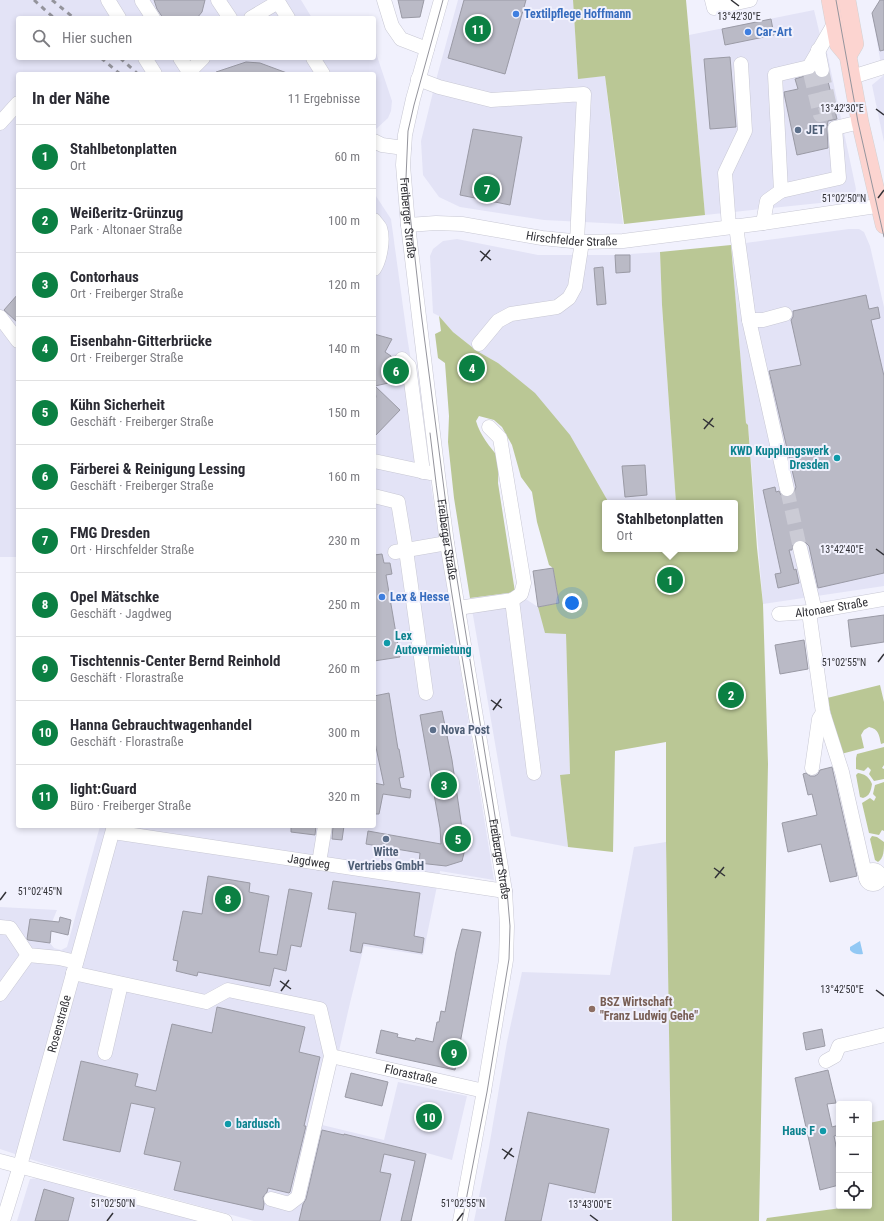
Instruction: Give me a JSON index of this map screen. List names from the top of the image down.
{
  "streets": {
    "street": [
      "Freiberger Straße",
      "Hirschfelder Straße",
      "Altonaer Straße",
      "Jagdweg",
      "Rosenstraße",
      "Florastraße"
    ]
  },
  "crossings": [
    ["Freiberger Straße", "Hirschfelder Straße"],
    ["Freiberger Straße", "Jagdweg"],
    ["Freiberger Straße", "Florastraße"],
    ["Jagdweg", "Rosenstraße"]
  ],
  "places": [
    "Textilpflege Hoffmann",
    "Car-Art",
    "JET",
    "KWD Kupplungswerk Dresden",
    "Lex & Hesse",
    "Lex Autovermietung",
    "Nova Post",
    "Witte Vertriebs GmbH",
    "BSZ Wirtschaft \"Franz Ludwig Gehe\"",
    "bardusch",
    "Haus F"
  ],
  "page": {
    "pins": [
      "11",
      "7",
      "4",
      "6",
      "1",
      "2",
      "3",
      "5",
      "8",
      "9",
      "10"
    ],
    "search": "Hier suchen",
    "heading": ["In der Nähe", "11 Ergebnisse"],
    "list": [
      {
        "mark": "1",
        "name": "Stahlbetonplatten",
        "note": "Ort",
        "value": "60 m"
      },
      {
        "mark": "2",
        "name": "Weißeritz-Grünzug",
        "note": "Park · Altonaer Straße",
        "value": "100 m"
      },
      {
        "mark": "3",
        "name": "Contorhaus",
        "note": "Ort · Freiberger Straße",
        "value": "120 m"
      },
      {
        "mark": "4",
        "name": "Eisenbahn-Gitterbrücke",
        "note": "Ort · Freiberger Straße",
        "value": "140 m"
      },
      {
        "mark": "5",
        "name": "Kühn Sicherheit",
        "note": "Geschäft · Freiberger Straße",
        "value": "150 m"
      },
      {
        "mark": "6",
        "name": "Färberei & Reinigung Lessing",
        "note": "Geschäft · Freiberger Straße",
        "value": "160 m"
      },
      {
        "mark": "7",
        "name": "FMG Dresden",
        "note": "Ort · Hirschfelder Straße",
        "value": "230 m"
      },
      {
        "mark": "8",
        "name": "Opel Mätschke",
        "note": "Geschäft · Jagdweg",
        "value": "250 m"
      },
      {
        "mark": "9",
        "name": "Tischtennis-Center Bernd Reinhold",
        "note": "Geschäft · Florastraße",
        "value": "260 m"
      },
      {
        "mark": "10",
        "name": "Hanna Gebrauchtwagenhandel",
        "note": "Geschäft · Florastraße",
        "value": "300 m"
      },
      {
        "mark": "11",
        "name": "light:Guard",
        "note": "Büro · Freiberger Straße",
        "value": "320 m"
      }
    ],
    "popup": ["Stahlbetonplatten", "Ort"],
    "map_buttons": ["+", "−"]
  },
  "coordinates": [
    "13°42'30\"E",
    "51°02'50\"N",
    "13°42'40\"E",
    "51°02'55\"N",
    "51°02'45\"N",
    "13°42'50\"E",
    "13°43'00\"E"
  ]
}
